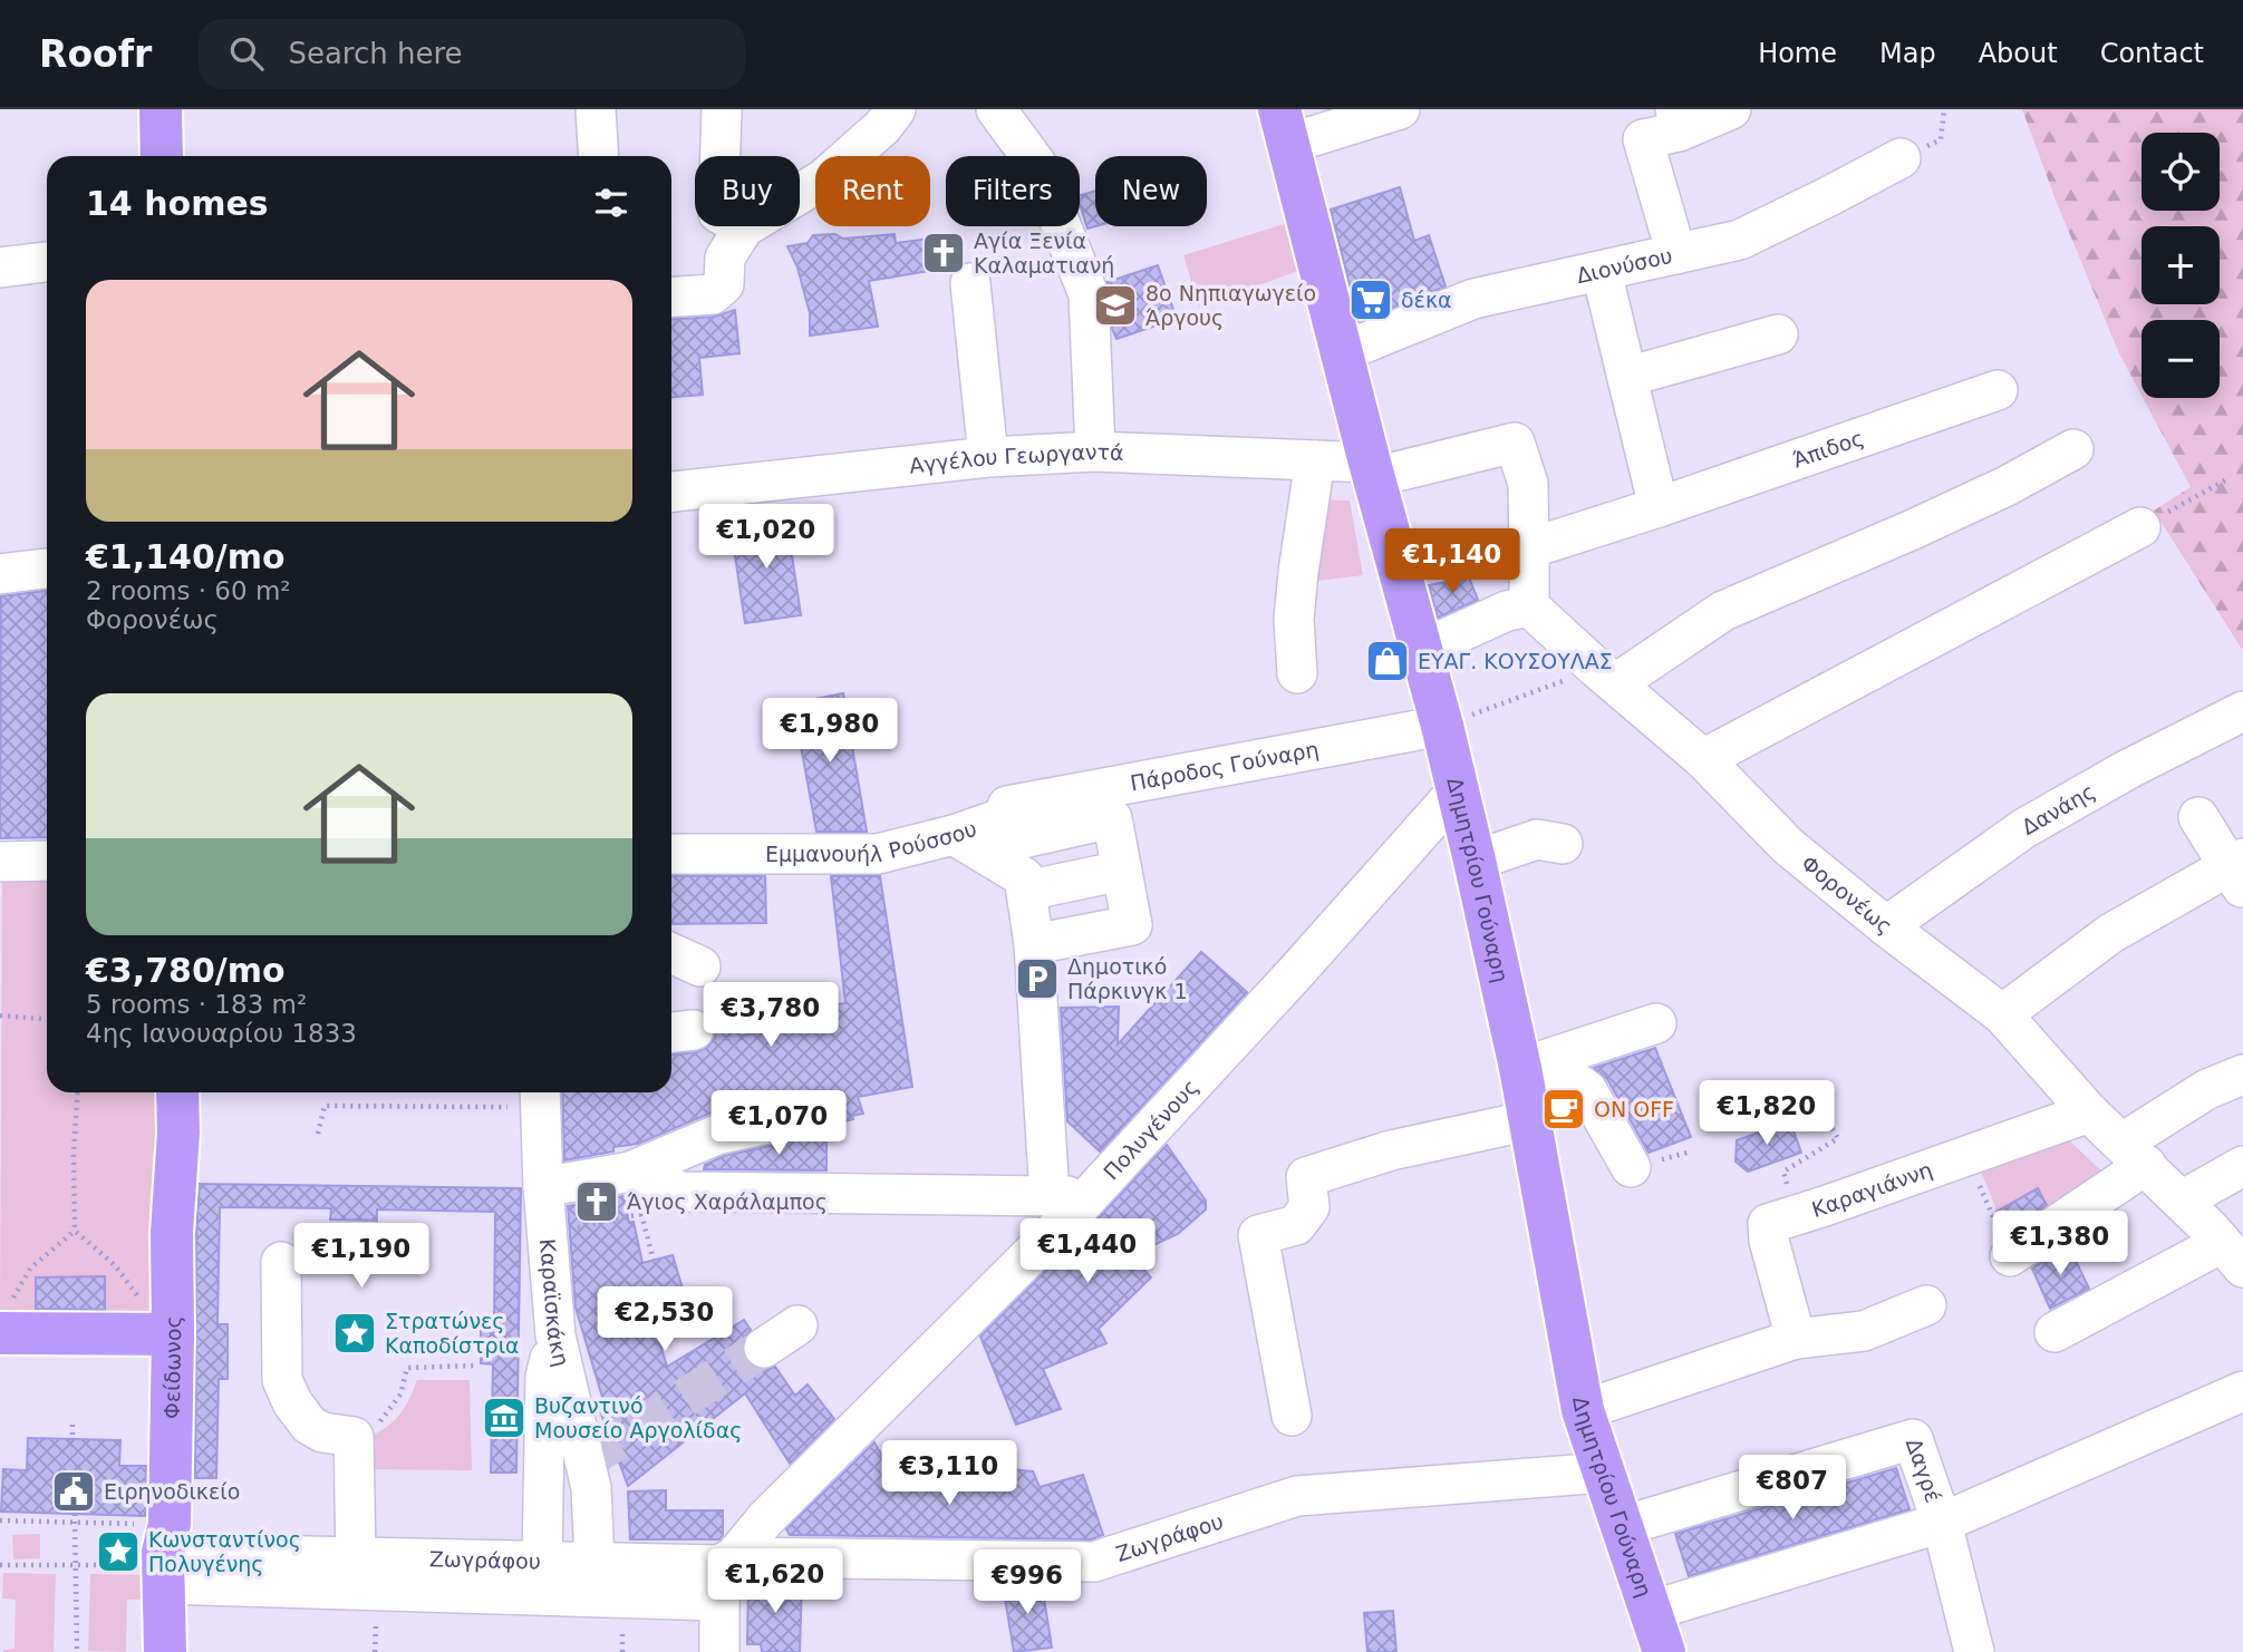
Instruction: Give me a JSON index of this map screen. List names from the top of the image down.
{
  "streets": {
    "main road": ["Δημητρίου Γούναρη", "Φείδωνος"],
    "street": [
      "Διονύσου",
      "Άπιδος",
      "Αγγέλου Γεωργαντά",
      "Πάροδος Γούναρη",
      "Δανάης",
      "Εμμανουήλ Ρούσσου",
      "Φορονέως",
      "Πολυγένους",
      "Καραγιάννη",
      "Καραϊσκάκη",
      "Δαγρέ",
      "Ζωγράφου"
    ]
  },
  "crossings": [
    ["Διονύσου", "Δημητρίου Γούναρη"],
    ["Άπιδος", "Αγγέλου Γεωργαντά"],
    ["Αγγέλου Γεωργαντά", "Δημητρίου Γούναρη"],
    ["Πάροδος Γούναρη", "Εμμανουήλ Ρούσσου"],
    ["Πάροδος Γούναρη", "Δημητρίου Γούναρη"],
    ["Δανάης", "Φορονέως"],
    ["Δημητρίου Γούναρη", "Πολυγένους"],
    ["Δημητρίου Γούναρη", "Δαγρέ"],
    ["Δημητρίου Γούναρη", "Ζωγράφου"],
    ["Φορονέως", "Καραγιάννη"],
    ["Πολυγένους", "Ζωγράφου"],
    ["Καραϊσκάκη", "Ζωγράφου"],
    ["Φείδωνος", "Ζωγράφου"]
  ],
  "places": {
    "church": ["Αγία Ξενία Καλαματιανή", "Άγιος Χαράλαμπος"],
    "supermarket": ["δέκα"],
    "school or university": ["8ο Νηπιαγωγείο Άργους"],
    "shop": ["ΕΥΑΓ. ΚΟΥΣΟΥΛΑΣ"],
    "parking": ["Δημοτικό Πάρκινγκ 1"],
    "cafe": ["ON OFF"],
    "place": ["Στρατώνες Καποδίστρια", "Κωνσταντίνος Πολυγένης"],
    "museum": ["Βυζαντινό Μουσείο Αργολίδας"],
    "public building": ["Ειρηνοδικείο"]
  },
  "page": {
    "header": "Roofr",
    "search": "Search here",
    "nav": [
      "Home",
      "Map",
      "About",
      "Contact"
    ],
    "map_buttons": ["+", "−"],
    "chip": [
      "Buy",
      "Rent",
      "Filters",
      "New"
    ],
    "heading": "14 homes",
    "list": [
      {
        "name": "€1,140/mo",
        "note": "2 rooms · 60 m² · Φορονέως"
      },
      {
        "name": "€3,780/mo",
        "note": "5 rooms · 183 m² · 4ης Ιανουαρίου 1833"
      }
    ],
    "price": [
      "€1,020",
      "€1,140",
      "€1,980",
      "€3,780",
      "€1,820",
      "€1,070",
      "€1,380",
      "€1,440",
      "€1,190",
      "€2,530",
      "€3,110",
      "€807",
      "€1,620",
      "€996"
    ]
  }
}
